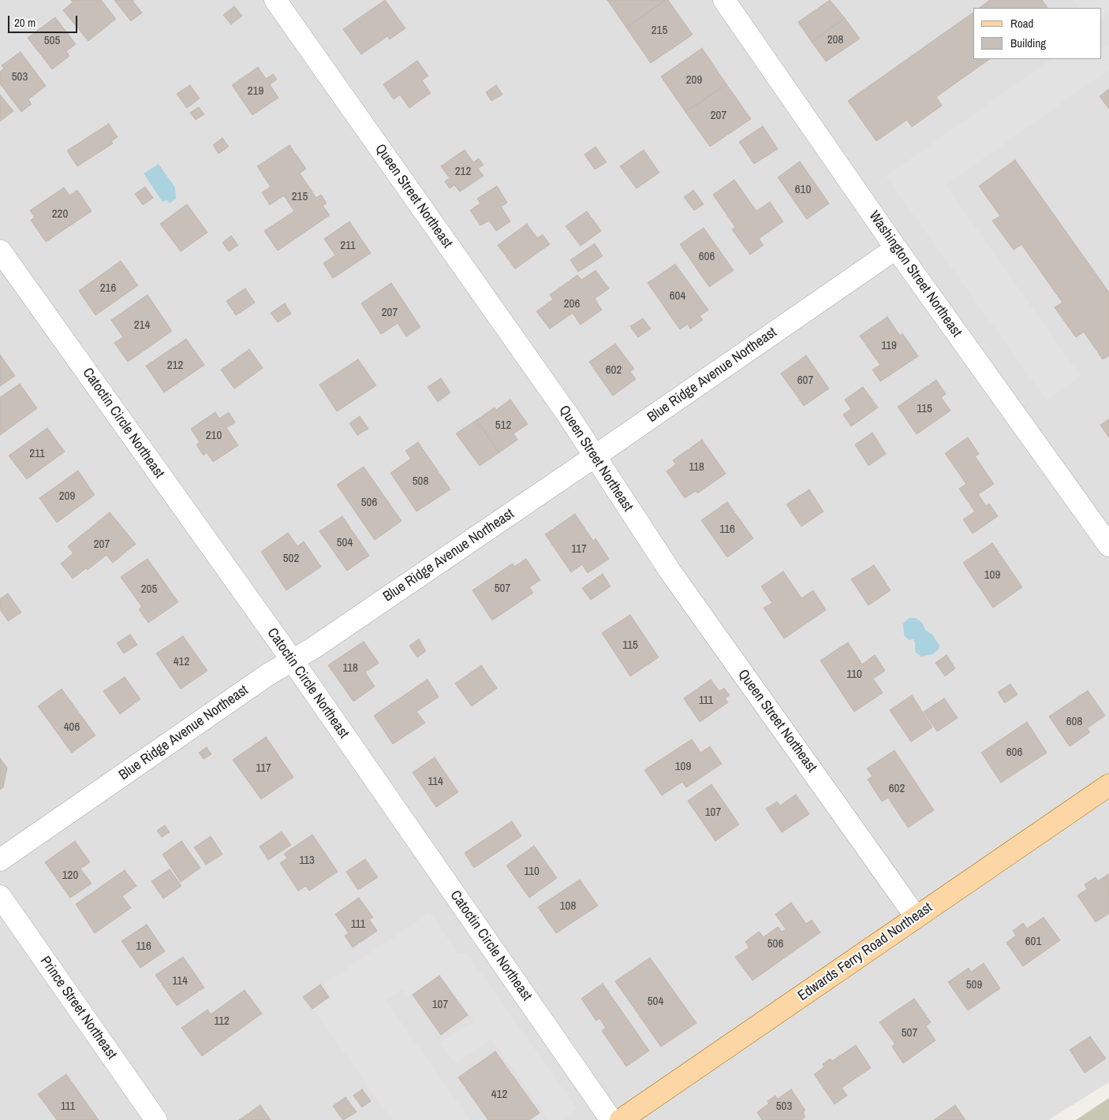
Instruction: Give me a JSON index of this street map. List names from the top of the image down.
{
  "streets": {
    "main road": ["Edwards Ferry Road Northeast"],
    "street": [
      "Queen Street Northeast",
      "Washington Street Northeast",
      "Blue Ridge Avenue Northeast",
      "Catoctin Circle Northeast",
      "Prince Street Northeast"
    ]
  },
  "crossings": [
    ["Queen Street Northeast", "Blue Ridge Avenue Northeast"],
    ["Queen Street Northeast", "Edwards Ferry Road Northeast"],
    ["Washington Street Northeast", "Blue Ridge Avenue Northeast"],
    ["Blue Ridge Avenue Northeast", "Catoctin Circle Northeast"]
  ],
  "house_numbers": [
    "215",
    "208",
    "505",
    "503",
    "209",
    "219",
    "207",
    "212",
    "610",
    "215",
    "220",
    "211",
    "606",
    "216",
    "604",
    "206",
    "207",
    "214",
    "119",
    "212",
    "602",
    "607",
    "115",
    "512",
    "210",
    "211",
    "118",
    "508",
    "209",
    "506",
    "116",
    "504",
    "207",
    "117",
    "502",
    "109",
    "507",
    "205",
    "115",
    "412",
    "118",
    "110",
    "111",
    "608",
    "406",
    "606",
    "109",
    "117",
    "114",
    "602",
    "107",
    "113",
    "110",
    "120",
    "108",
    "111",
    "601",
    "506",
    "116",
    "114",
    "509",
    "504",
    "107",
    "112",
    "507",
    "412",
    "111",
    "503"
  ],
  "legend": ["Road", "Building"],
  "scale_bar": "20 m"
}
